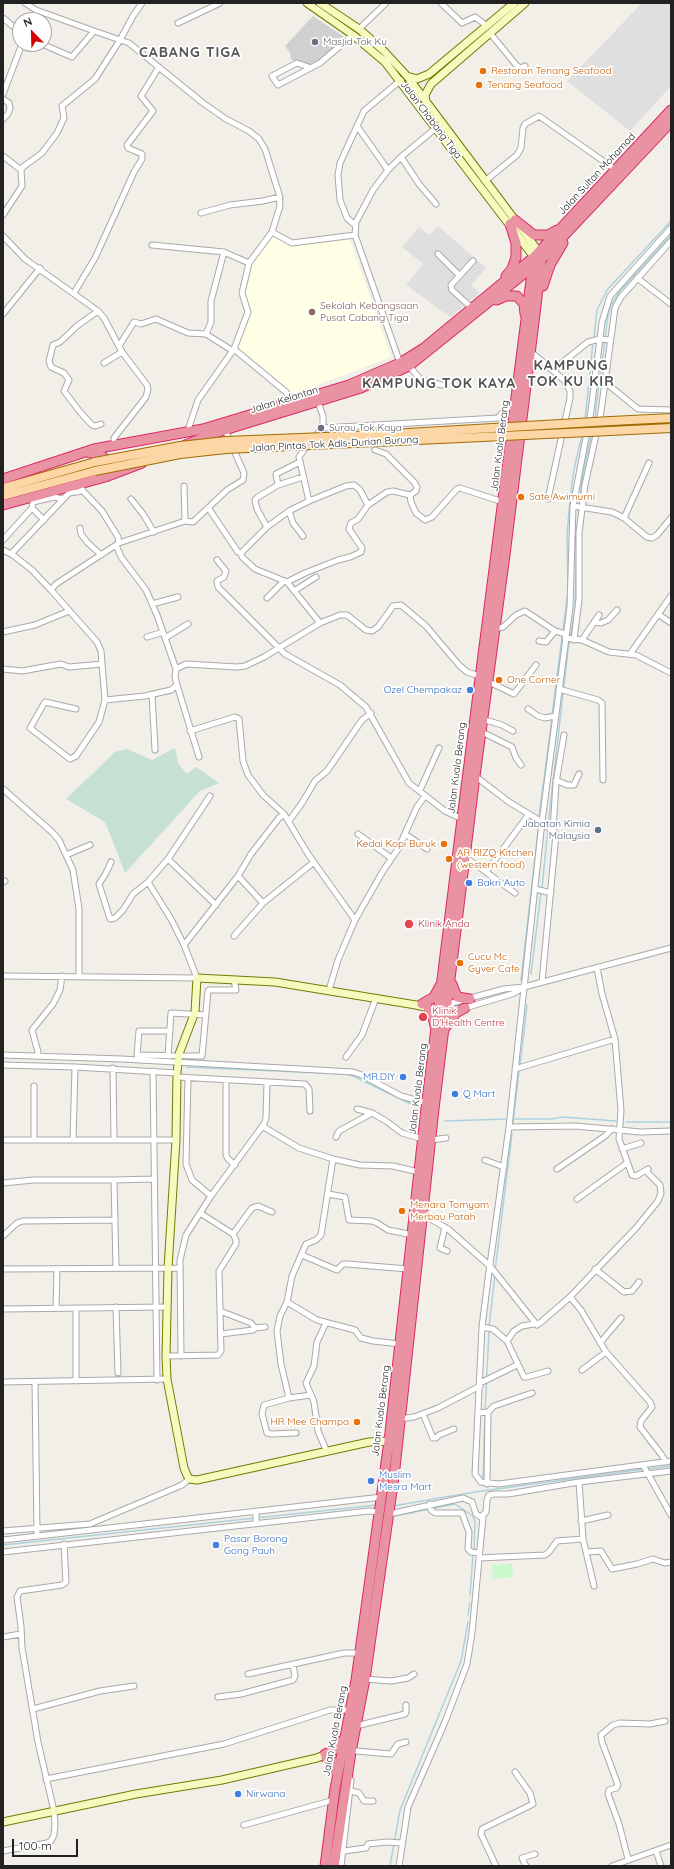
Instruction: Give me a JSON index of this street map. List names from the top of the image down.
{
  "streets": {
    "highway": ["Jalan Sultan Mohamad", "Jalan Kelantan", "Jalan Kuala Berang"],
    "main road": ["Jalan Pintas Tok Adis-Durian Burung"],
    "street": ["Jalan Chabang Tiga"]
  },
  "crossings": [
    ["Jalan Chabang Tiga", "Jalan Sultan Mohamad"],
    ["Jalan Chabang Tiga", "Jalan Kelantan"],
    ["Jalan Chabang Tiga", "Jalan Kuala Berang"],
    ["Jalan Sultan Mohamad", "Jalan Kelantan"],
    ["Jalan Sultan Mohamad", "Jalan Kuala Berang"],
    ["Jalan Kelantan", "Jalan Kuala Berang"]
  ],
  "districts": ["CABANG TIGA", "KAMPUNG TOK KU KIR", "KAMPUNG TOK KAYA"],
  "places": [
    "Masjid Tok Ku",
    "Restoran Tenang Seafood",
    "Tenang Seafood",
    "Sekolah Kebangsaan Pusat Cabang Tiga",
    "Surau Tok Kaya",
    "Sate Awimurni",
    "One Corner",
    "Ozel Chempakaz",
    "Jabatan Kimia Malaysia",
    "Kedai Kopi Buruk",
    "AR RIZQ Kitchen (western food)",
    "Bakri Auto",
    "Klinik Anda",
    "Cucu Mc Gyver Cafe",
    "Klinik D'Health Centre",
    "MR.DIY",
    "Q Mart",
    "Menara Tomyam Merbau Patah",
    "HR Mee Champa",
    "Muslim Mesra Mart",
    "Pasar Borong Gong Pauh",
    "Nirwana"
  ],
  "scale_bar": "100 m",
  "north": "top left"
}
